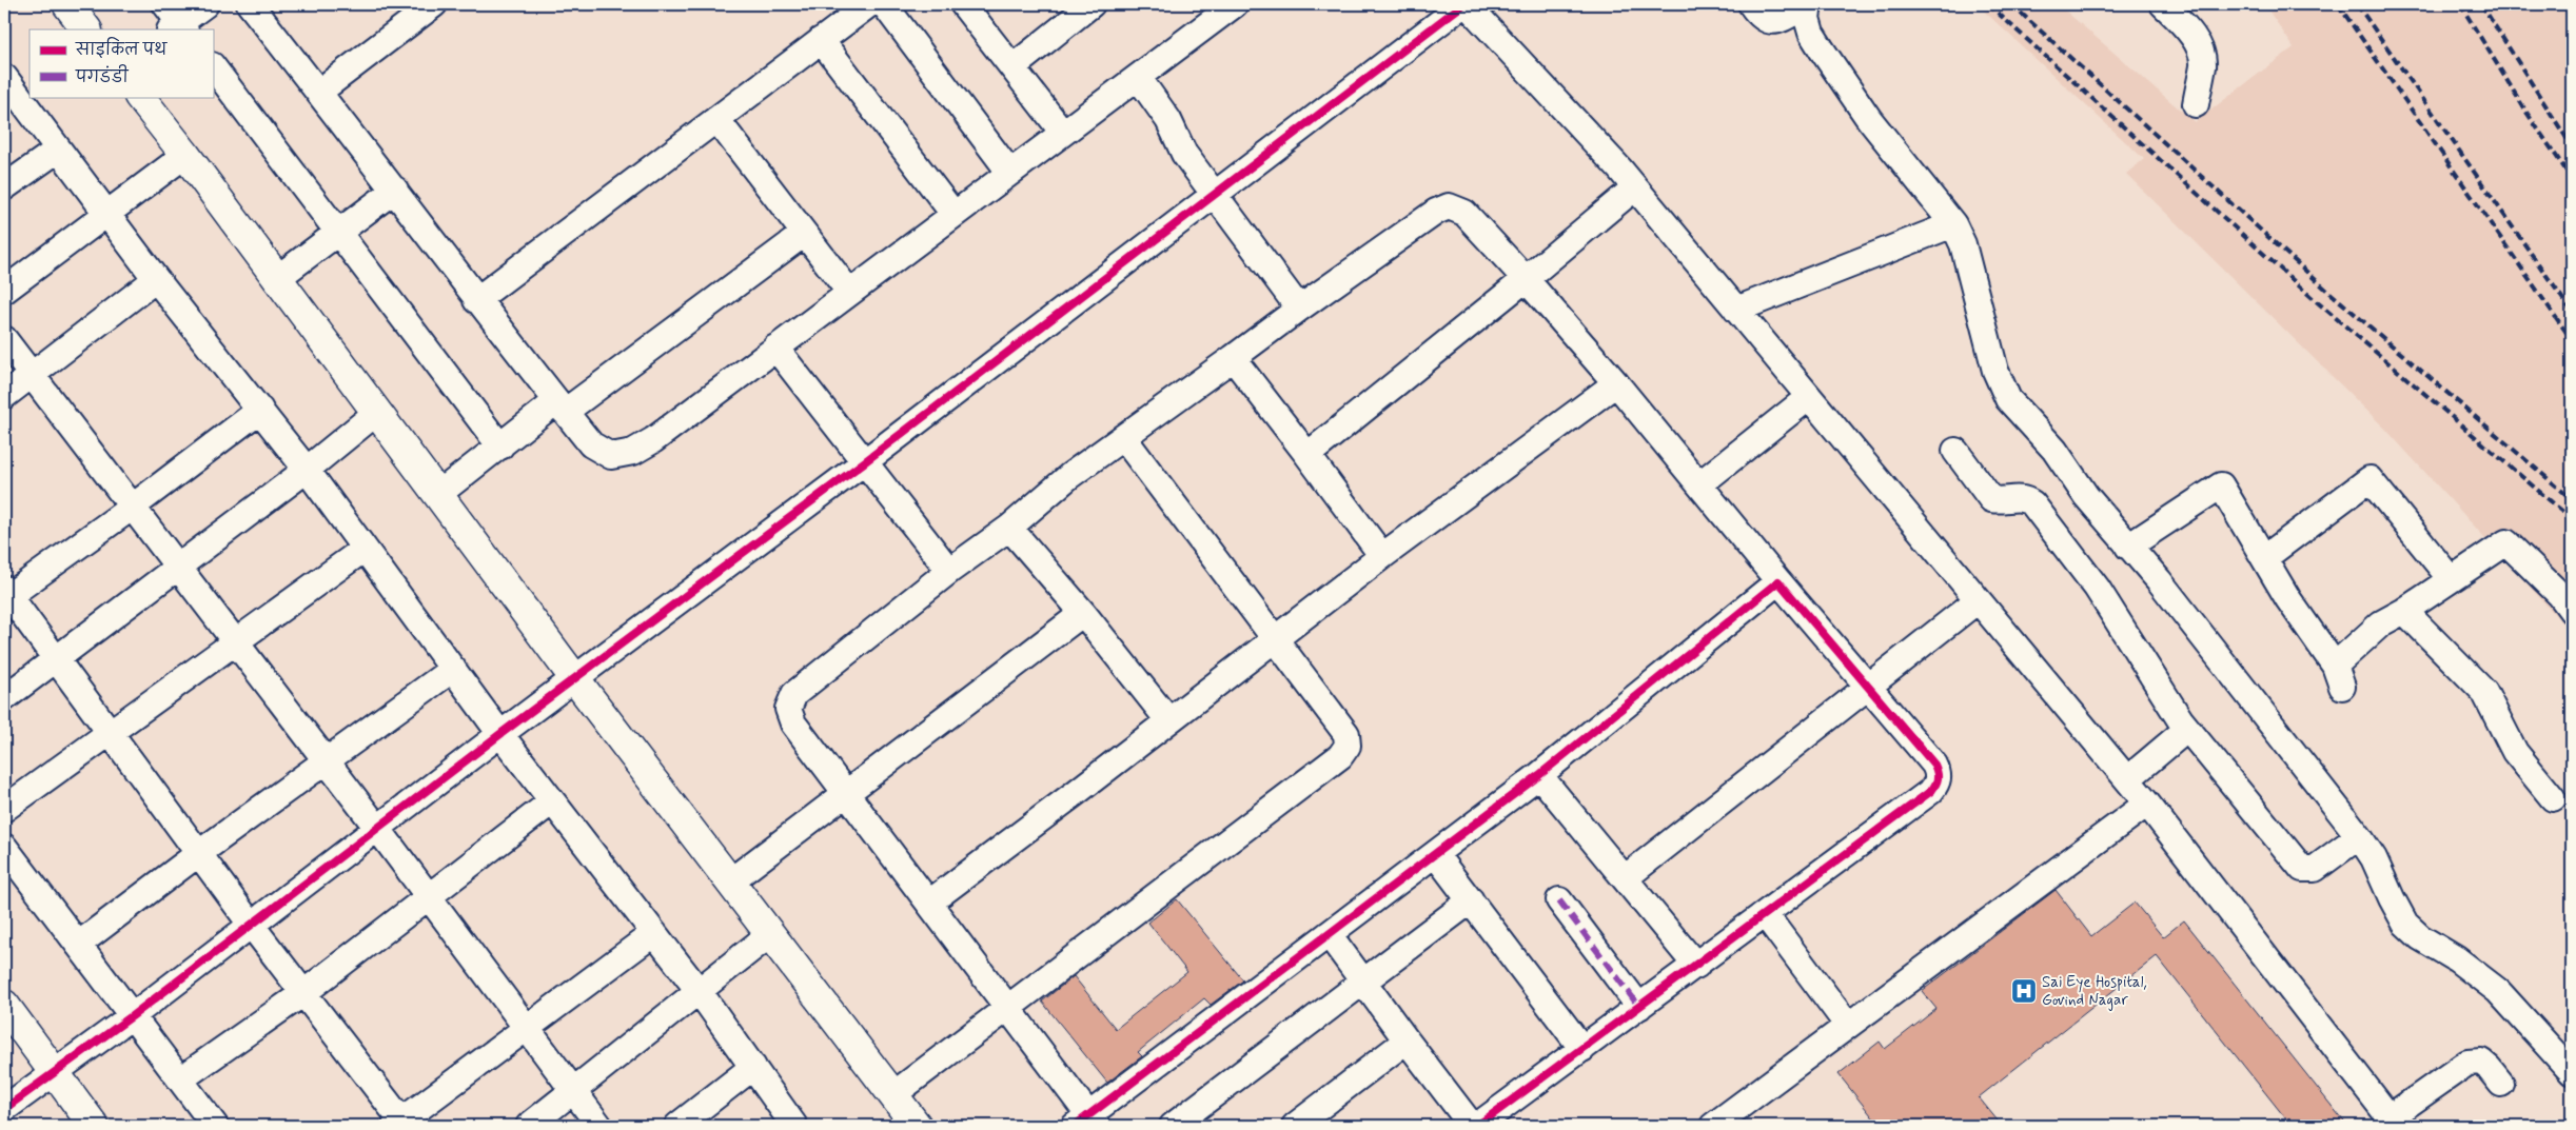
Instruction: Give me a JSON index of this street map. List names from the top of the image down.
{
  "places": {
    "hospital": ["Sai Eye Hospital, Govind Nagar"]
  },
  "legend": ["साइकिल पथ", "पगडंडी"]
}
